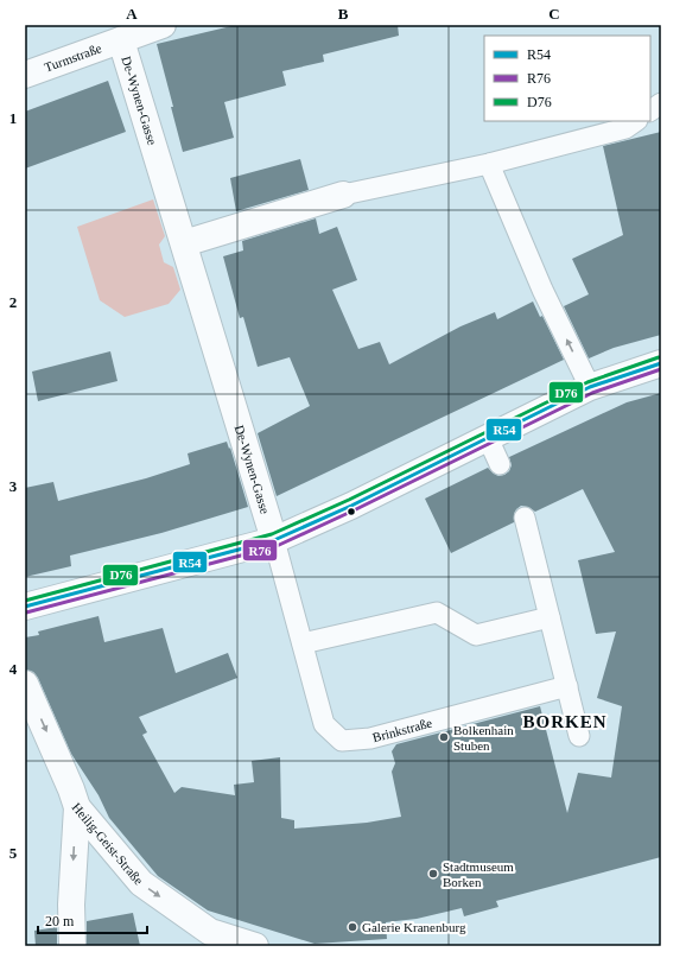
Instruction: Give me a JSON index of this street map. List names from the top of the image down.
{
  "streets": {
    "street": ["Turmstraße", "De-Wynen-Gasse", "Heilig-Geist-Straße"],
    "lane": ["Brinkstraße"]
  },
  "crossings": [
    ["Turmstraße", "De-Wynen-Gasse"],
    ["De-Wynen-Gasse", "Brinkstraße"]
  ],
  "one_way": ["Heilig-Geist-Straße"],
  "districts": ["BORKEN"],
  "places": ["Bolkenhain Stuben", "Stadtmuseum Borken", "Galerie Kranenburg"],
  "lines": ["transit line D76", "transit line R54", "transit line R76"],
  "legend": ["R54", "R76", "D76"],
  "scale_bar": "20 m",
  "grid": {
    "columns": ["A", "B", "C"],
    "rows": [
      "1",
      "2",
      "3",
      "4",
      "5"
    ]
  }
}
